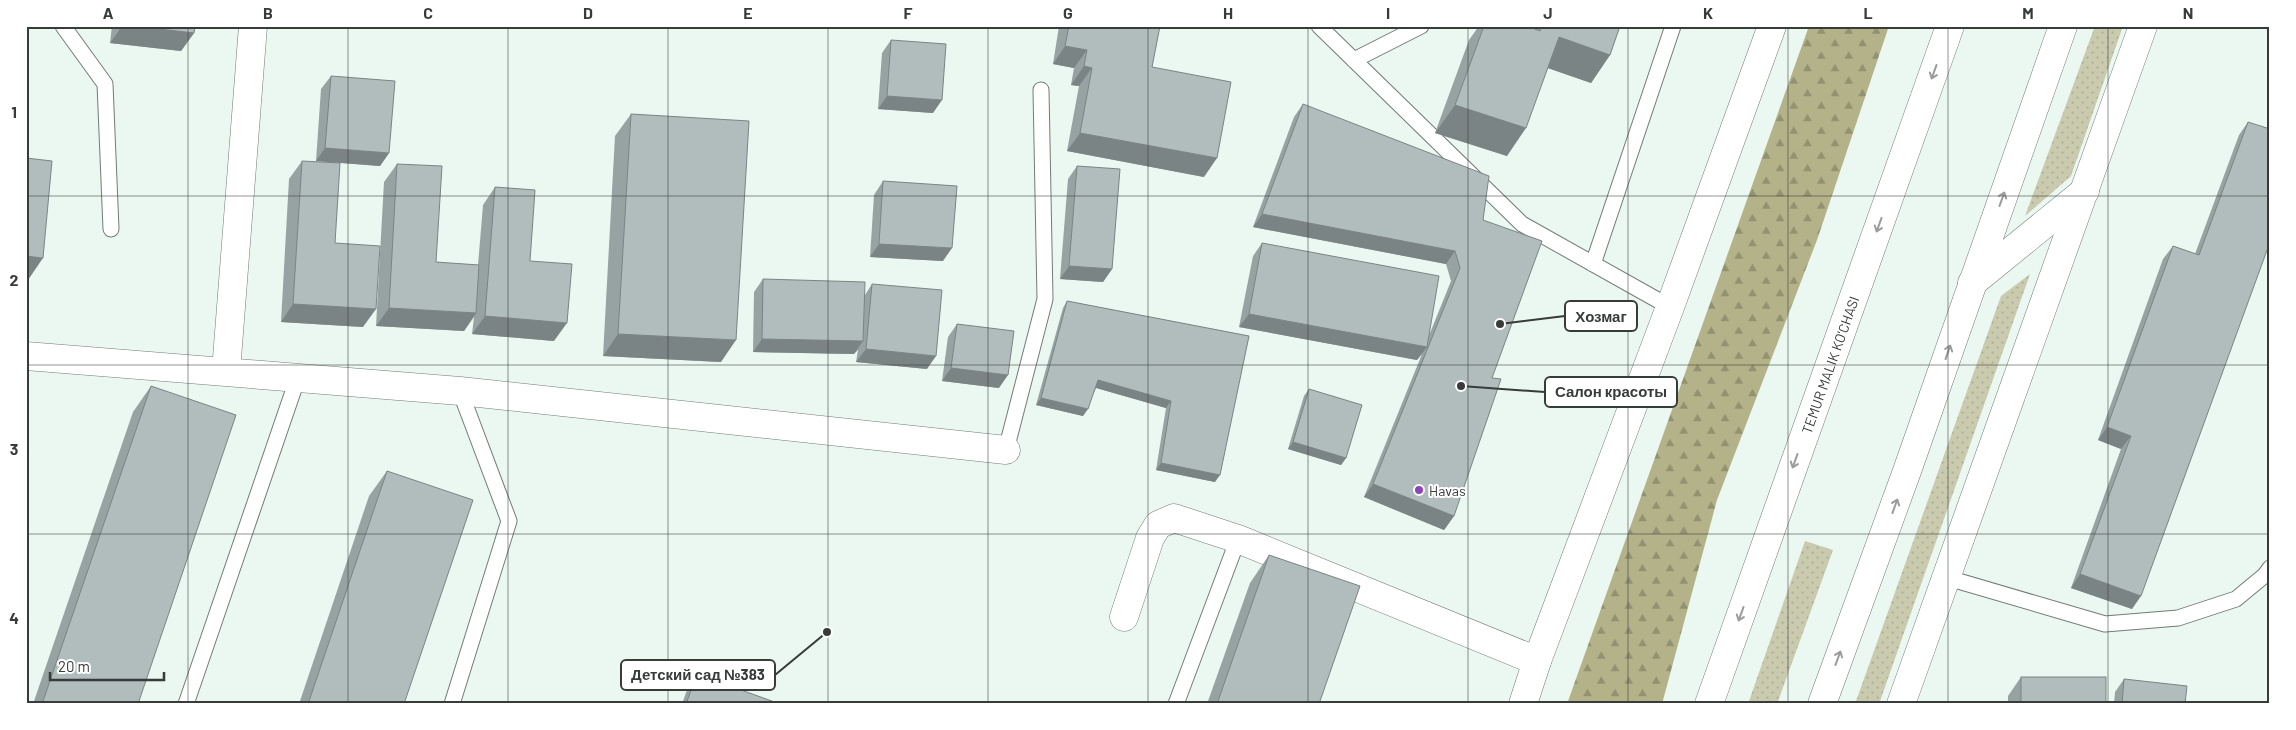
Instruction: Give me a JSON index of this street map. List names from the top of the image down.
{
  "streets": {
    "main road": ["TEMUR MALIK KO'CHASI"]
  },
  "places": [
    "Хозмаг",
    "Салон красоты",
    "Havas",
    "Детский сад №383"
  ],
  "scale_bar": "20 m",
  "grid": {
    "columns": [
      "A",
      "B",
      "C",
      "D",
      "E",
      "F",
      "G",
      "H",
      "I",
      "J",
      "K",
      "L",
      "M",
      "N"
    ],
    "rows": [
      "1",
      "2",
      "3",
      "4"
    ]
  }
}
